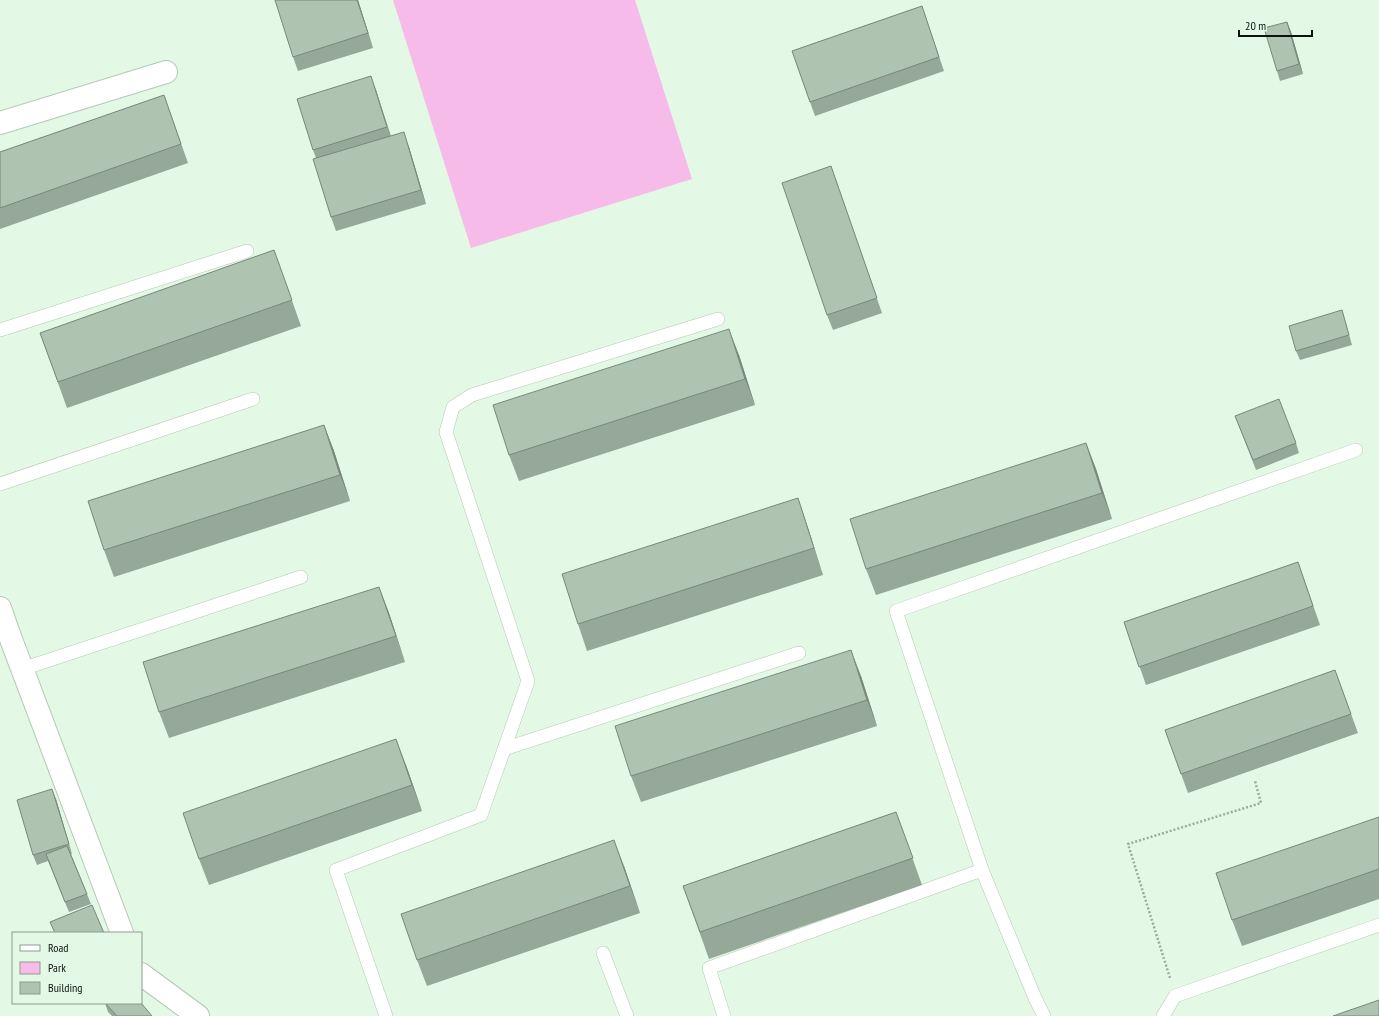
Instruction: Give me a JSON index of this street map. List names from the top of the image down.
{
  "legend": ["Road", "Park", "Building"],
  "scale_bar": "20 m"
}
